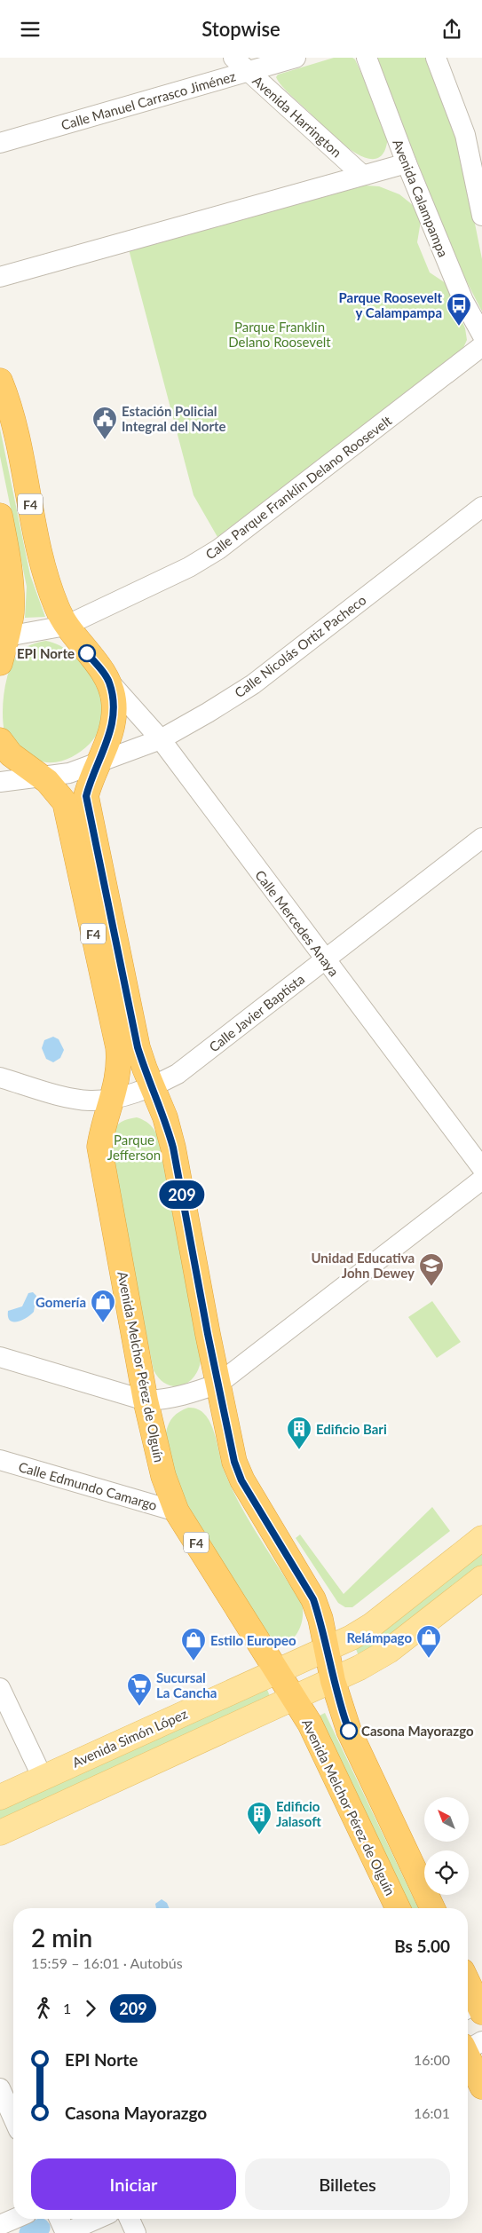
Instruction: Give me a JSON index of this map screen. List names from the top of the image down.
{
  "streets": {
    "highway": ["F4", "Avenida Melchor Pérez de Olguín"],
    "main road": ["Avenida Simón López"],
    "street": [
      "Calle Manuel Carrasco Jiménez",
      "Avenida Harrington",
      "Avenida Calampampa",
      "Calle Parque Franklin Delano Roosevelt",
      "Calle Nicolás Ortiz Pacheco",
      "Calle Mercedes Anaya",
      "Calle Javier Baptista",
      "Calle Edmundo Camargo"
    ]
  },
  "crossings": [
    ["Calle Manuel Carrasco Jiménez", "Avenida Harrington"],
    ["Calle Parque Franklin Delano Roosevelt", "F4"],
    ["F4", "Calle Nicolás Ortiz Pacheco"],
    ["F4", "Calle Mercedes Anaya"],
    ["F4", "Calle Javier Baptista"],
    ["F4", "Avenida Melchor Pérez de Olguín"],
    ["F4", "Avenida Simón López"],
    ["Calle Nicolás Ortiz Pacheco", "Calle Mercedes Anaya"],
    ["Calle Nicolás Ortiz Pacheco", "Avenida Melchor Pérez de Olguín"],
    ["Calle Mercedes Anaya", "Calle Javier Baptista"],
    ["Calle Javier Baptista", "Avenida Melchor Pérez de Olguín"],
    ["Avenida Melchor Pérez de Olguín", "Calle Edmundo Camargo"],
    ["Avenida Melchor Pérez de Olguín", "Avenida Simón López"]
  ],
  "parks": ["Parque Franklin Delano Roosevelt", "Parque Jefferson"],
  "places": {
    "bus stop": ["Parque Roosevelt y Calampampa"],
    "public building": ["Estación Policial Integral del Norte"],
    "other": ["EPI Norte", "Casona Mayorazgo"],
    "school or university": ["Unidad Educativa John Dewey"],
    "shop": ["Gomería", "Relámpago", "Estilo Europeo"],
    "building": ["Edificio Bari", "Edificio Jalasoft"],
    "supermarket": ["Sucursal La Cancha"]
  },
  "lines": ["bus line 209"],
  "north": "top left",
  "page": {
    "header": "Stopwise",
    "on_map": "209",
    "heading": ["2 min", "15:59 – 16:01 · Autobús", "Bs 5.00"],
    "legs": ["1", "209"],
    "list": [
      {
        "name": "EPI Norte",
        "value": "16:00"
      },
      {
        "name": "Casona Mayorazgo",
        "value": "16:01"
      }
    ],
    "buttons": ["Iniciar", "Billetes"]
  }
}
